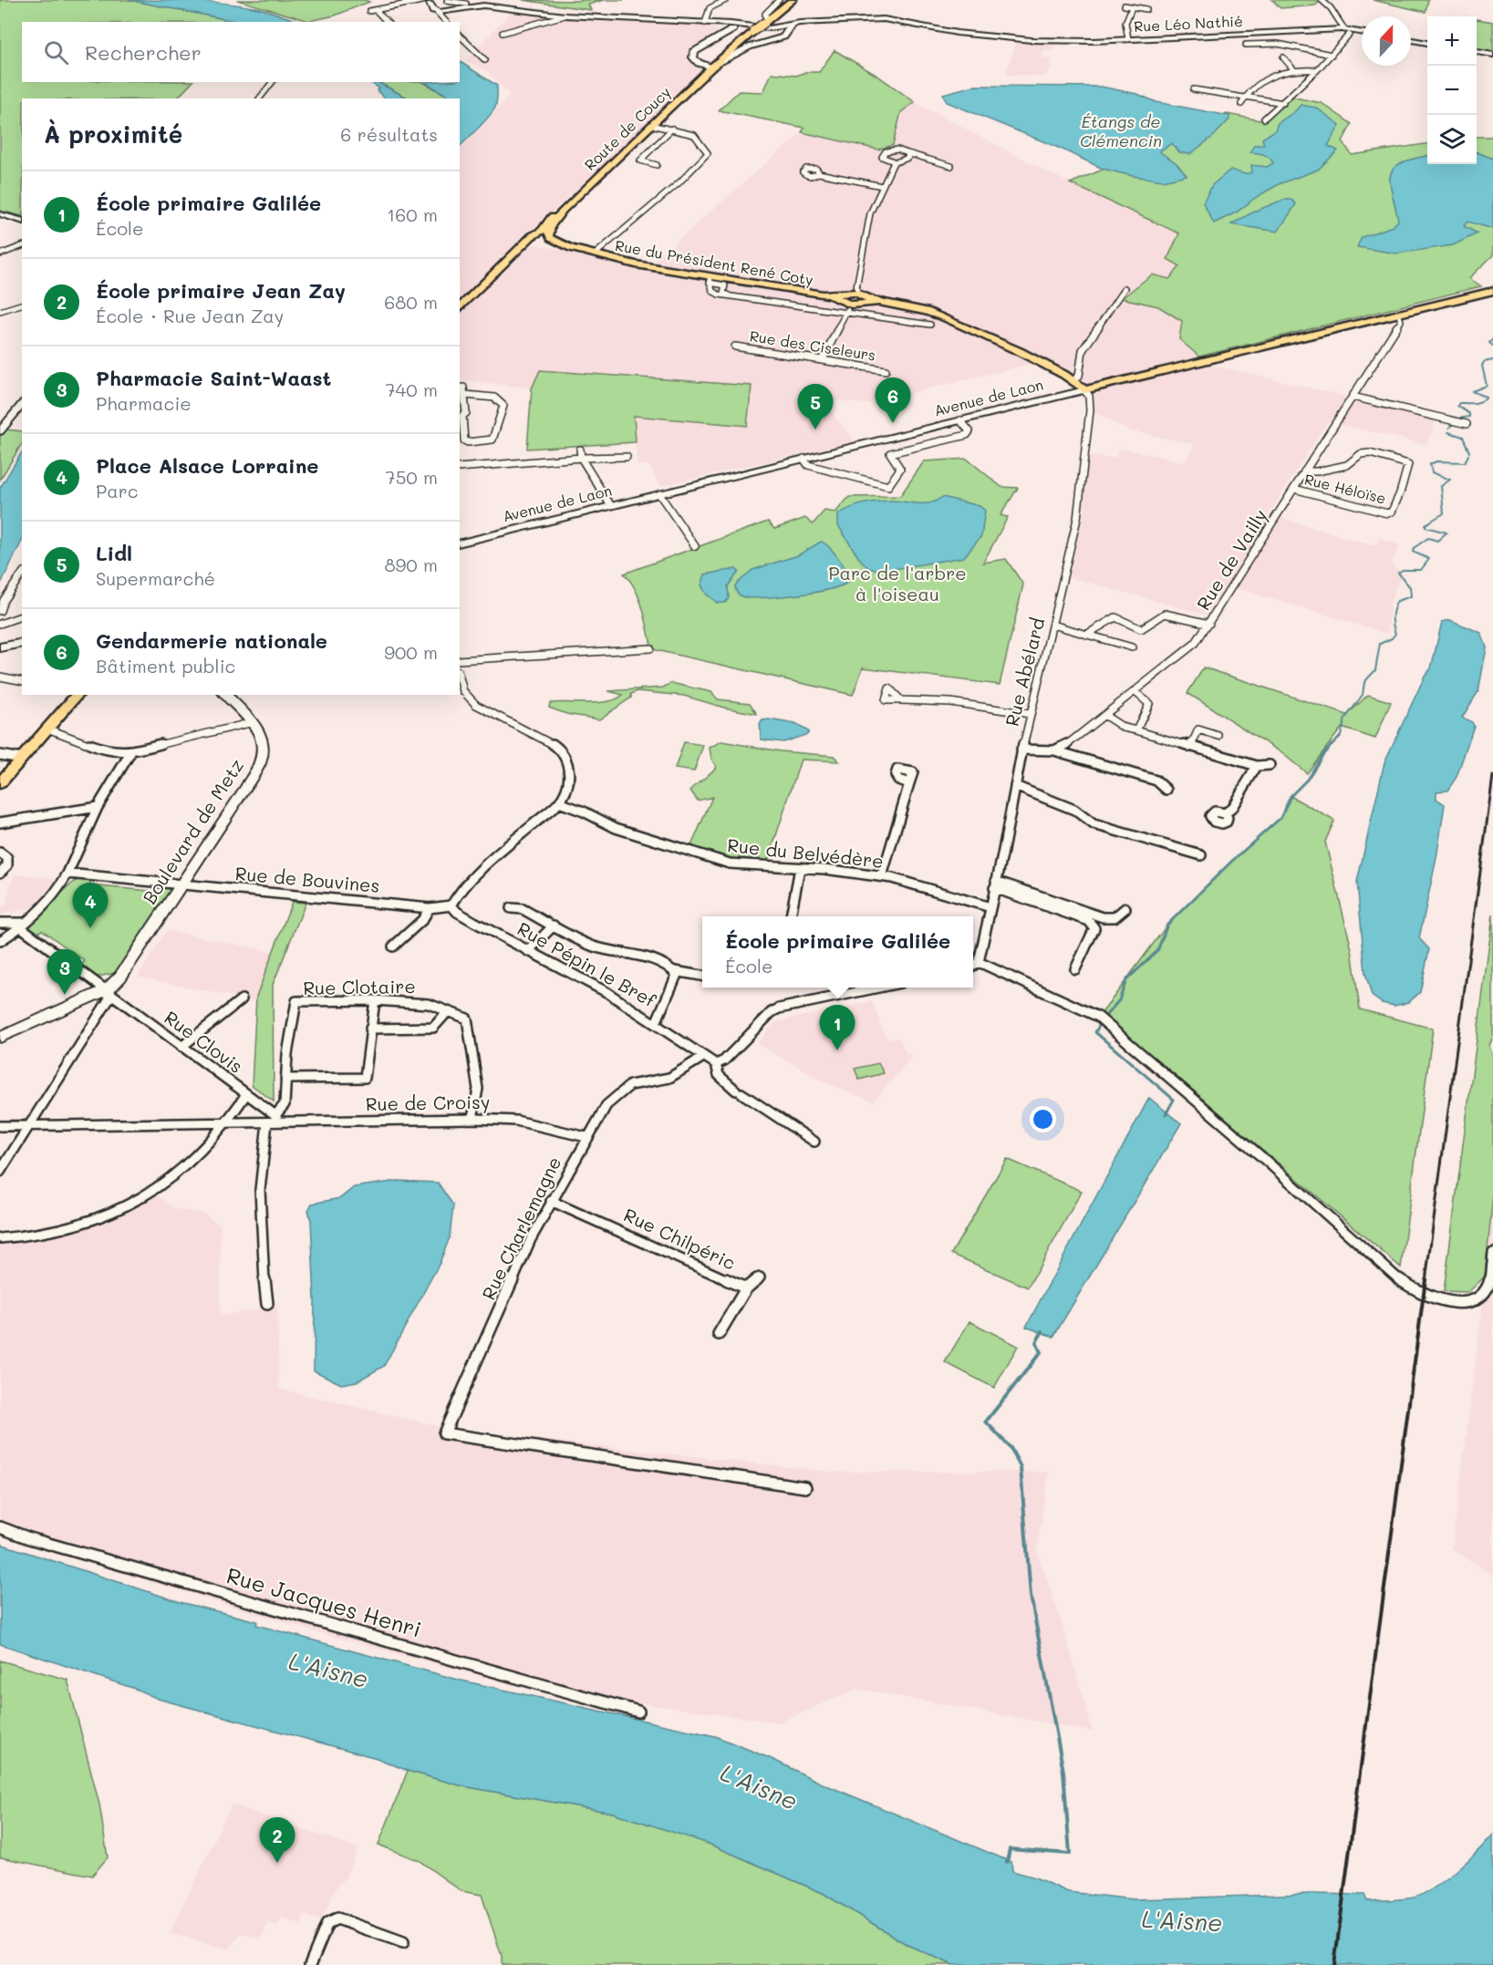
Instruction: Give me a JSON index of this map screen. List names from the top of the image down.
{
  "streets": {
    "main road": [
      "Rue Léo Nathié",
      "Route de Coucy",
      "Rue du Président René Coty",
      "Avenue de Laon",
      "Boulevard de Metz"
    ],
    "street": [
      "Rue des Ciseleurs",
      "Rue Héloïse",
      "Rue de Vailly",
      "Rue Abélard",
      "Rue du Belvédère",
      "Rue de Bouvines",
      "Rue Pépin le Bref",
      "Rue Clotaire",
      "Rue Clovis",
      "Rue de Croisy",
      "Rue Charlemagne",
      "Rue Chilpéric",
      "Rue Jacques Henri"
    ]
  },
  "crossings": [
    ["Rue Léo Nathié", "Route de Coucy"],
    ["Route de Coucy", "Rue du Président René Coty"],
    ["Avenue de Laon", "Rue de Vailly"],
    ["Avenue de Laon", "Rue Abélard"],
    ["Rue Héloïse", "Rue de Vailly"],
    ["Rue Abélard", "Rue du Belvédère"],
    ["Boulevard de Metz", "Rue de Bouvines"],
    ["Boulevard de Metz", "Rue Clovis"],
    ["Rue de Bouvines", "Rue Pépin le Bref"],
    ["Rue Pépin le Bref", "Rue Charlemagne"],
    ["Rue Clotaire", "Rue Clovis"],
    ["Rue Clotaire", "Rue de Croisy"],
    ["Rue Clovis", "Rue de Croisy"],
    ["Rue de Croisy", "Rue Charlemagne"],
    ["Rue Charlemagne", "Rue Chilpéric"]
  ],
  "water": ["Étangs de Clémencin", "L'Aisne"],
  "parks": ["Parc de l'arbre à l'oiseau"],
  "north": "top",
  "page": {
    "map_buttons": ["+", "−"],
    "search": "Rechercher",
    "heading": ["À proximité", "6 résultats"],
    "list": [
      {
        "mark": "1",
        "name": "École primaire Galilée",
        "note": "École",
        "value": "160 m"
      },
      {
        "mark": "2",
        "name": "École primaire Jean Zay",
        "note": "École · Rue Jean Zay",
        "value": "680 m"
      },
      {
        "mark": "3",
        "name": "Pharmacie Saint-Waast",
        "note": "Pharmacie",
        "value": "740 m"
      },
      {
        "mark": "4",
        "name": "Place Alsace Lorraine",
        "note": "Parc",
        "value": "750 m"
      },
      {
        "mark": "5",
        "name": "Lidl",
        "note": "Supermarché",
        "value": "890 m"
      },
      {
        "mark": "6",
        "name": "Gendarmerie nationale",
        "note": "Bâtiment public",
        "value": "900 m"
      }
    ],
    "pins": [
      "6",
      "5",
      "4",
      "3",
      "1",
      "2"
    ],
    "popup": ["École primaire Galilée", "École"]
  }
}
